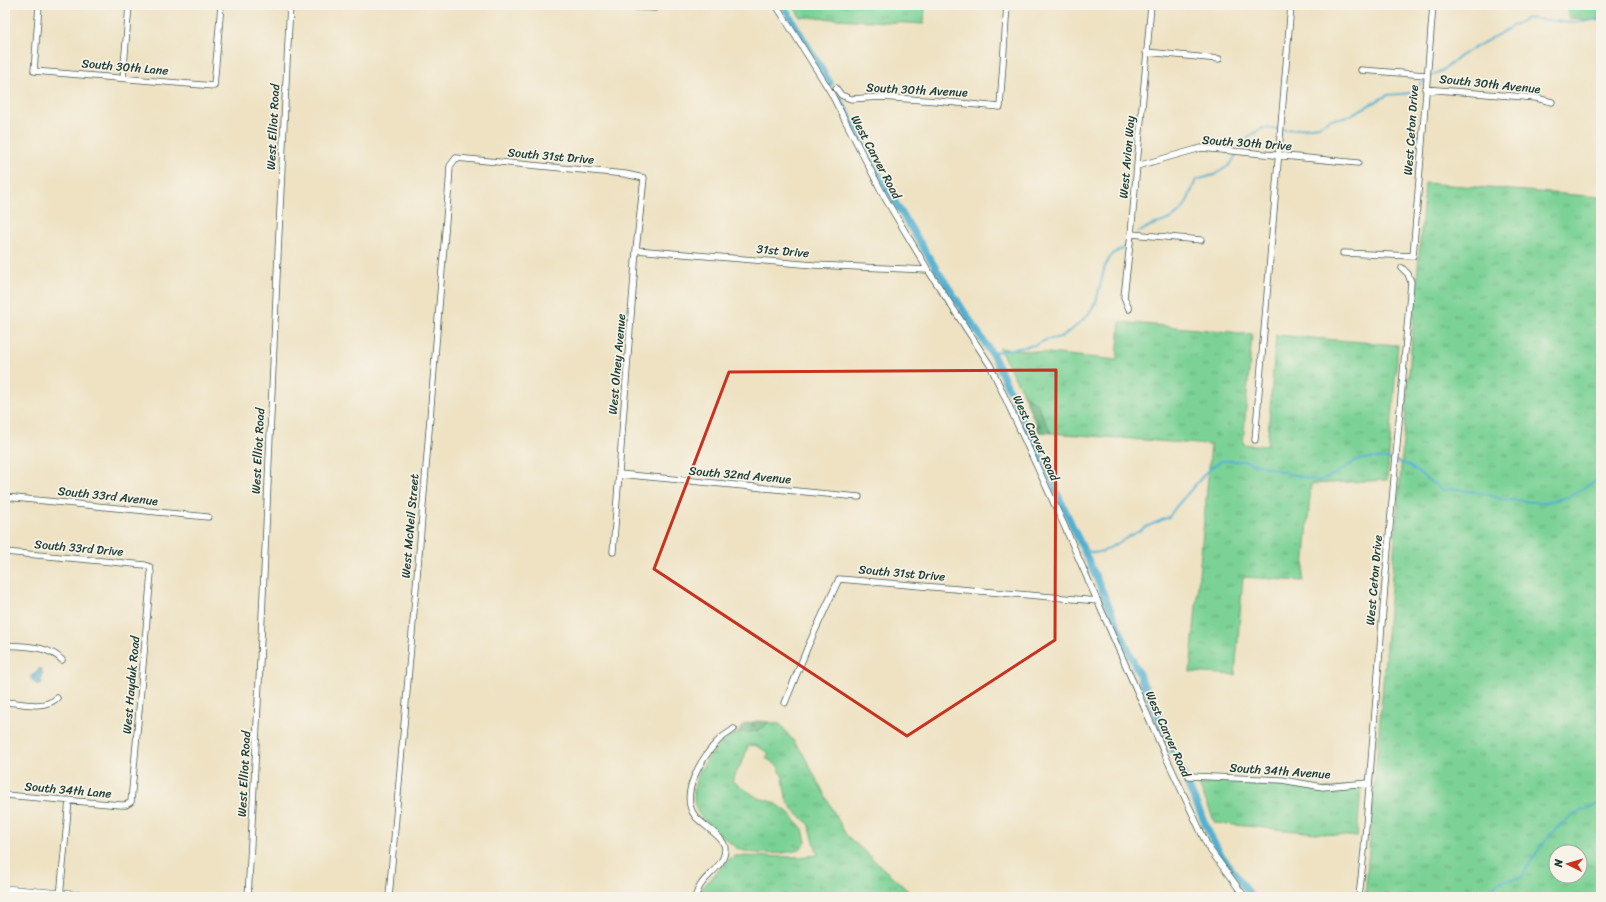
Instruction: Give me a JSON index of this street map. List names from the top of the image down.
{
  "streets": {
    "street": [
      "South 30th Lane",
      "South 30th Avenue",
      "West Elliot Road",
      "West Ceton Drive",
      "South 30th Drive",
      "South 31st Drive",
      "West Carver Road",
      "West Avion Way",
      "31st Drive",
      "West Olney Avenue",
      "South 32nd Avenue",
      "South 33rd Avenue",
      "West McNeil Street",
      "South 33rd Drive",
      "West Hayduk Road",
      "South 34th Avenue",
      "South 34th Lane"
    ]
  },
  "crossings": [
    ["South 30th Avenue", "West Ceton Drive"],
    ["West Ceton Drive", "South 34th Avenue"],
    ["South 30th Drive", "West Avion Way"],
    ["South 31st Drive", "West Carver Road"],
    ["South 31st Drive", "West Olney Avenue"],
    ["South 31st Drive", "West McNeil Street"],
    ["West Carver Road", "31st Drive"],
    ["31st Drive", "West Olney Avenue"],
    ["West Olney Avenue", "South 32nd Avenue"],
    ["South 33rd Drive", "West Hayduk Road"],
    ["West Hayduk Road", "South 34th Lane"]
  ],
  "north": "left"
}
